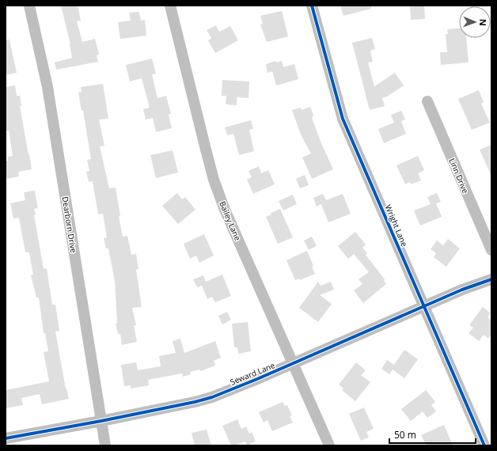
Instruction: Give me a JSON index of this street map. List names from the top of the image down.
{
  "streets": {
    "street": [
      "Linn Drive",
      "Bailey Lane",
      "Dearborn Drive",
      "Wright Lane",
      "Seward Lane"
    ]
  },
  "crossings": [
    ["Bailey Lane", "Seward Lane"],
    ["Dearborn Drive", "Seward Lane"],
    ["Wright Lane", "Seward Lane"]
  ],
  "scale_bar": "50 m",
  "north": "right"
}
